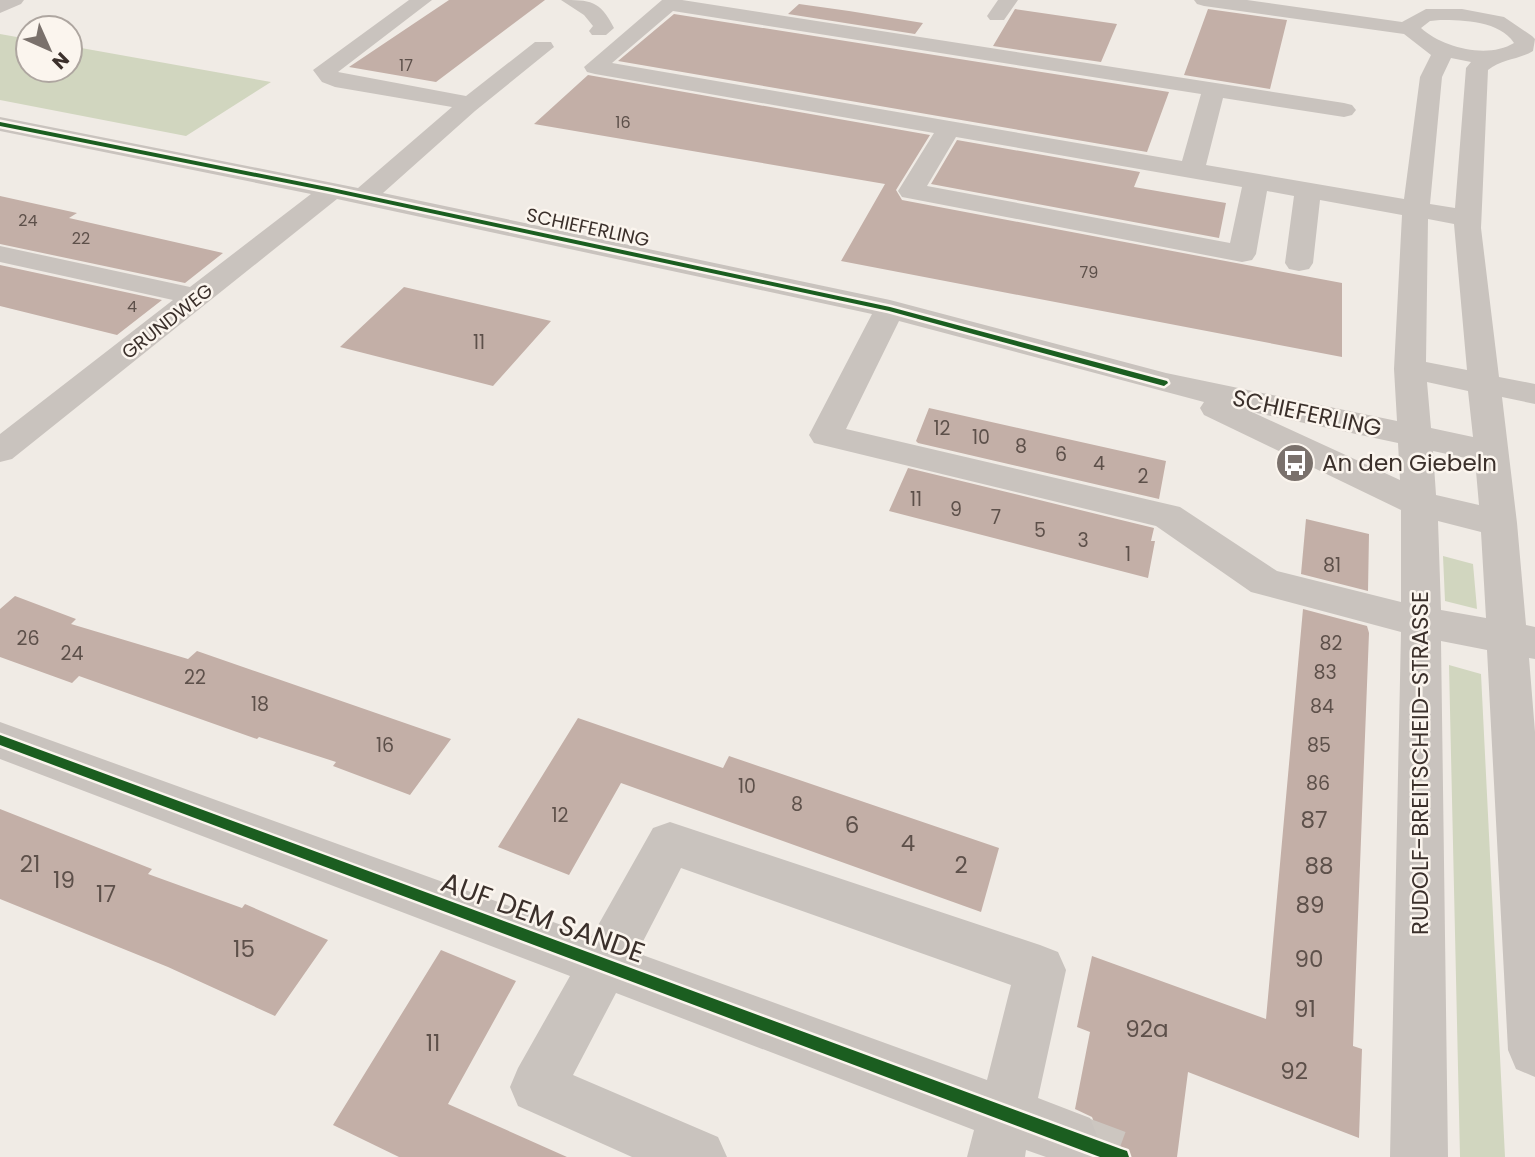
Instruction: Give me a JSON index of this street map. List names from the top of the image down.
{
  "streets": {
    "street": [
      "SCHIEFERLING",
      "GRUNDWEG",
      "RUDOLF-BREITSCHEID-STRASSE",
      "AUF DEM SANDE"
    ]
  },
  "crossings": [
    ["SCHIEFERLING", "GRUNDWEG"],
    ["SCHIEFERLING", "RUDOLF-BREITSCHEID-STRASSE"]
  ],
  "places": {
    "bus stop": ["An den Giebeln"]
  },
  "house_numbers": [
    "17",
    "16",
    "24",
    "22",
    "79",
    "4",
    "11",
    "12",
    "10",
    "8",
    "6",
    "4",
    "2",
    "11",
    "9",
    "7",
    "5",
    "3",
    "1",
    "81",
    "26",
    "82",
    "24",
    "83",
    "22",
    "18",
    "84",
    "16",
    "85",
    "86",
    "10",
    "8",
    "12",
    "87",
    "6",
    "4",
    "21",
    "2",
    "88",
    "19",
    "17",
    "89",
    "15",
    "90",
    "91",
    "92a",
    "11",
    "92"
  ],
  "north": "bottom right"
}
